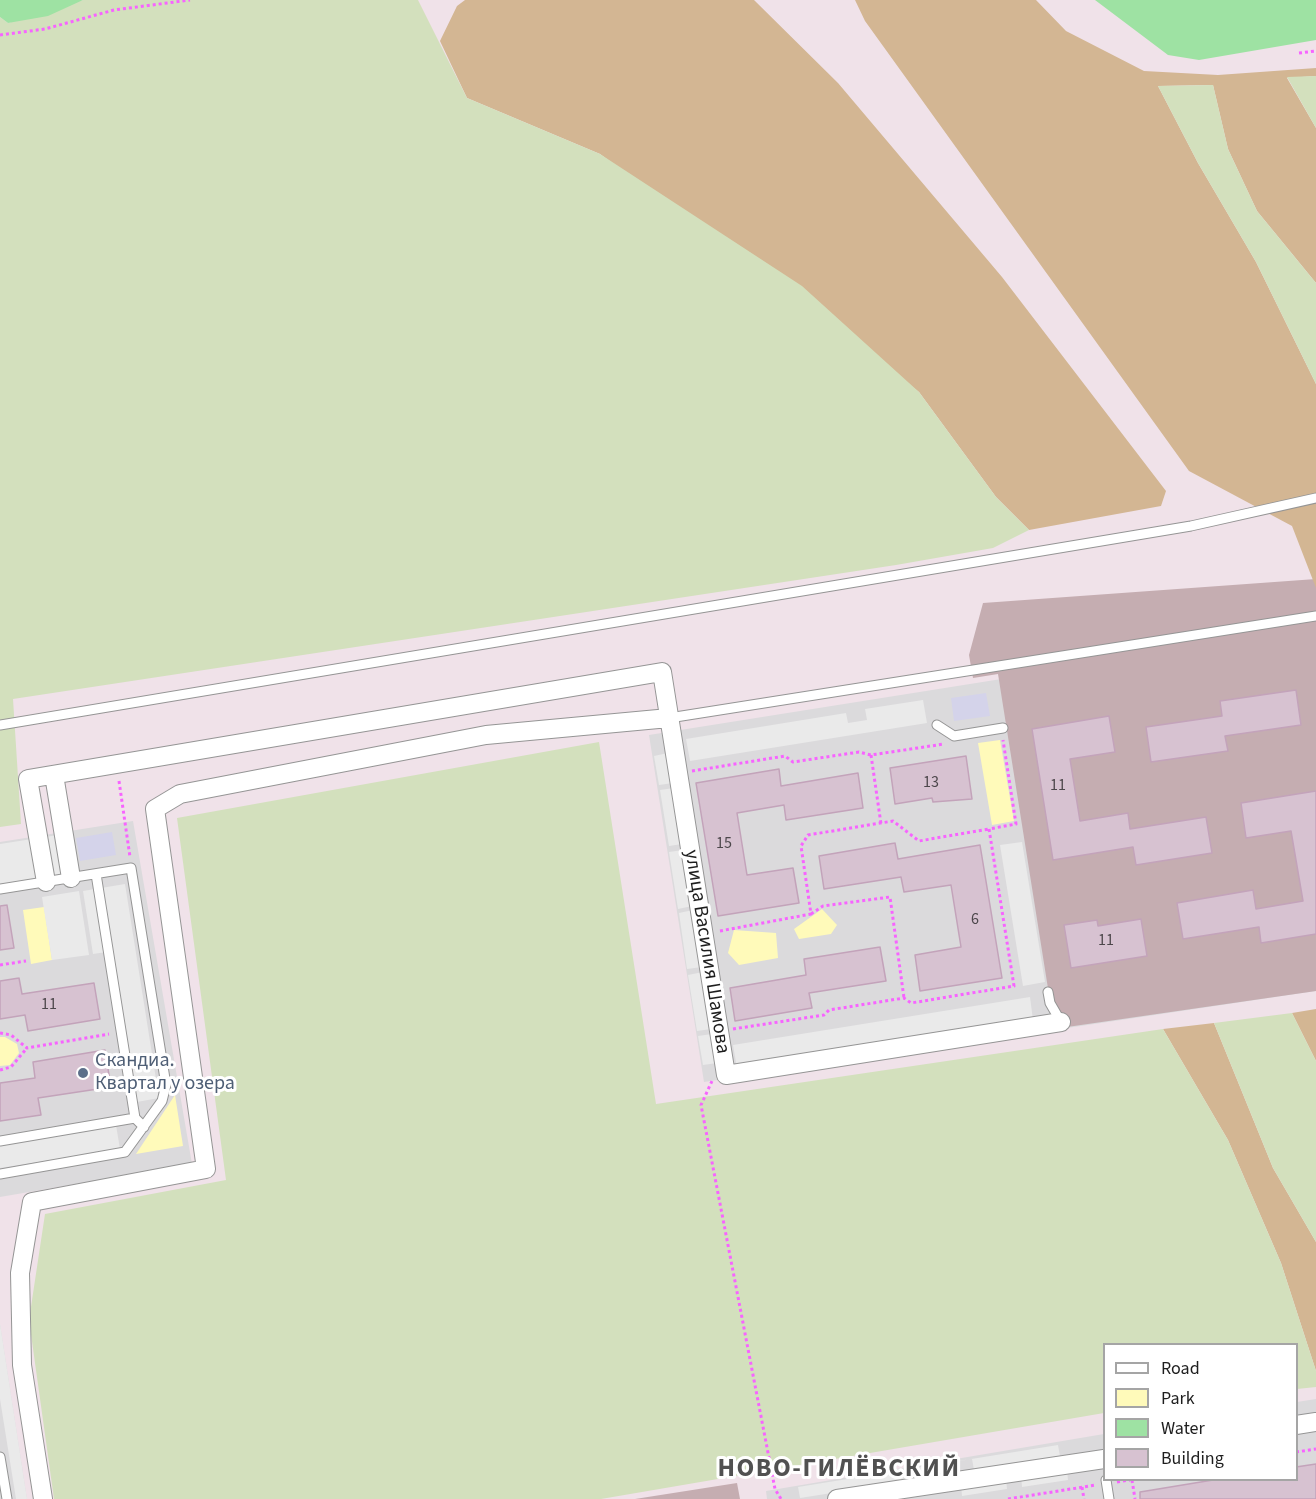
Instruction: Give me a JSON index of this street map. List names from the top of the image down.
{
  "streets": {
    "street": ["улица Василия Шамова"]
  },
  "districts": ["НОВО-ГИЛЁВСКИЙ"],
  "places": ["Скандиа. Квартал у озера"],
  "house_numbers": [
    "13",
    "11",
    "15",
    "6",
    "11",
    "11"
  ],
  "legend": [
    "Road",
    "Park",
    "Water",
    "Building"
  ]
}
